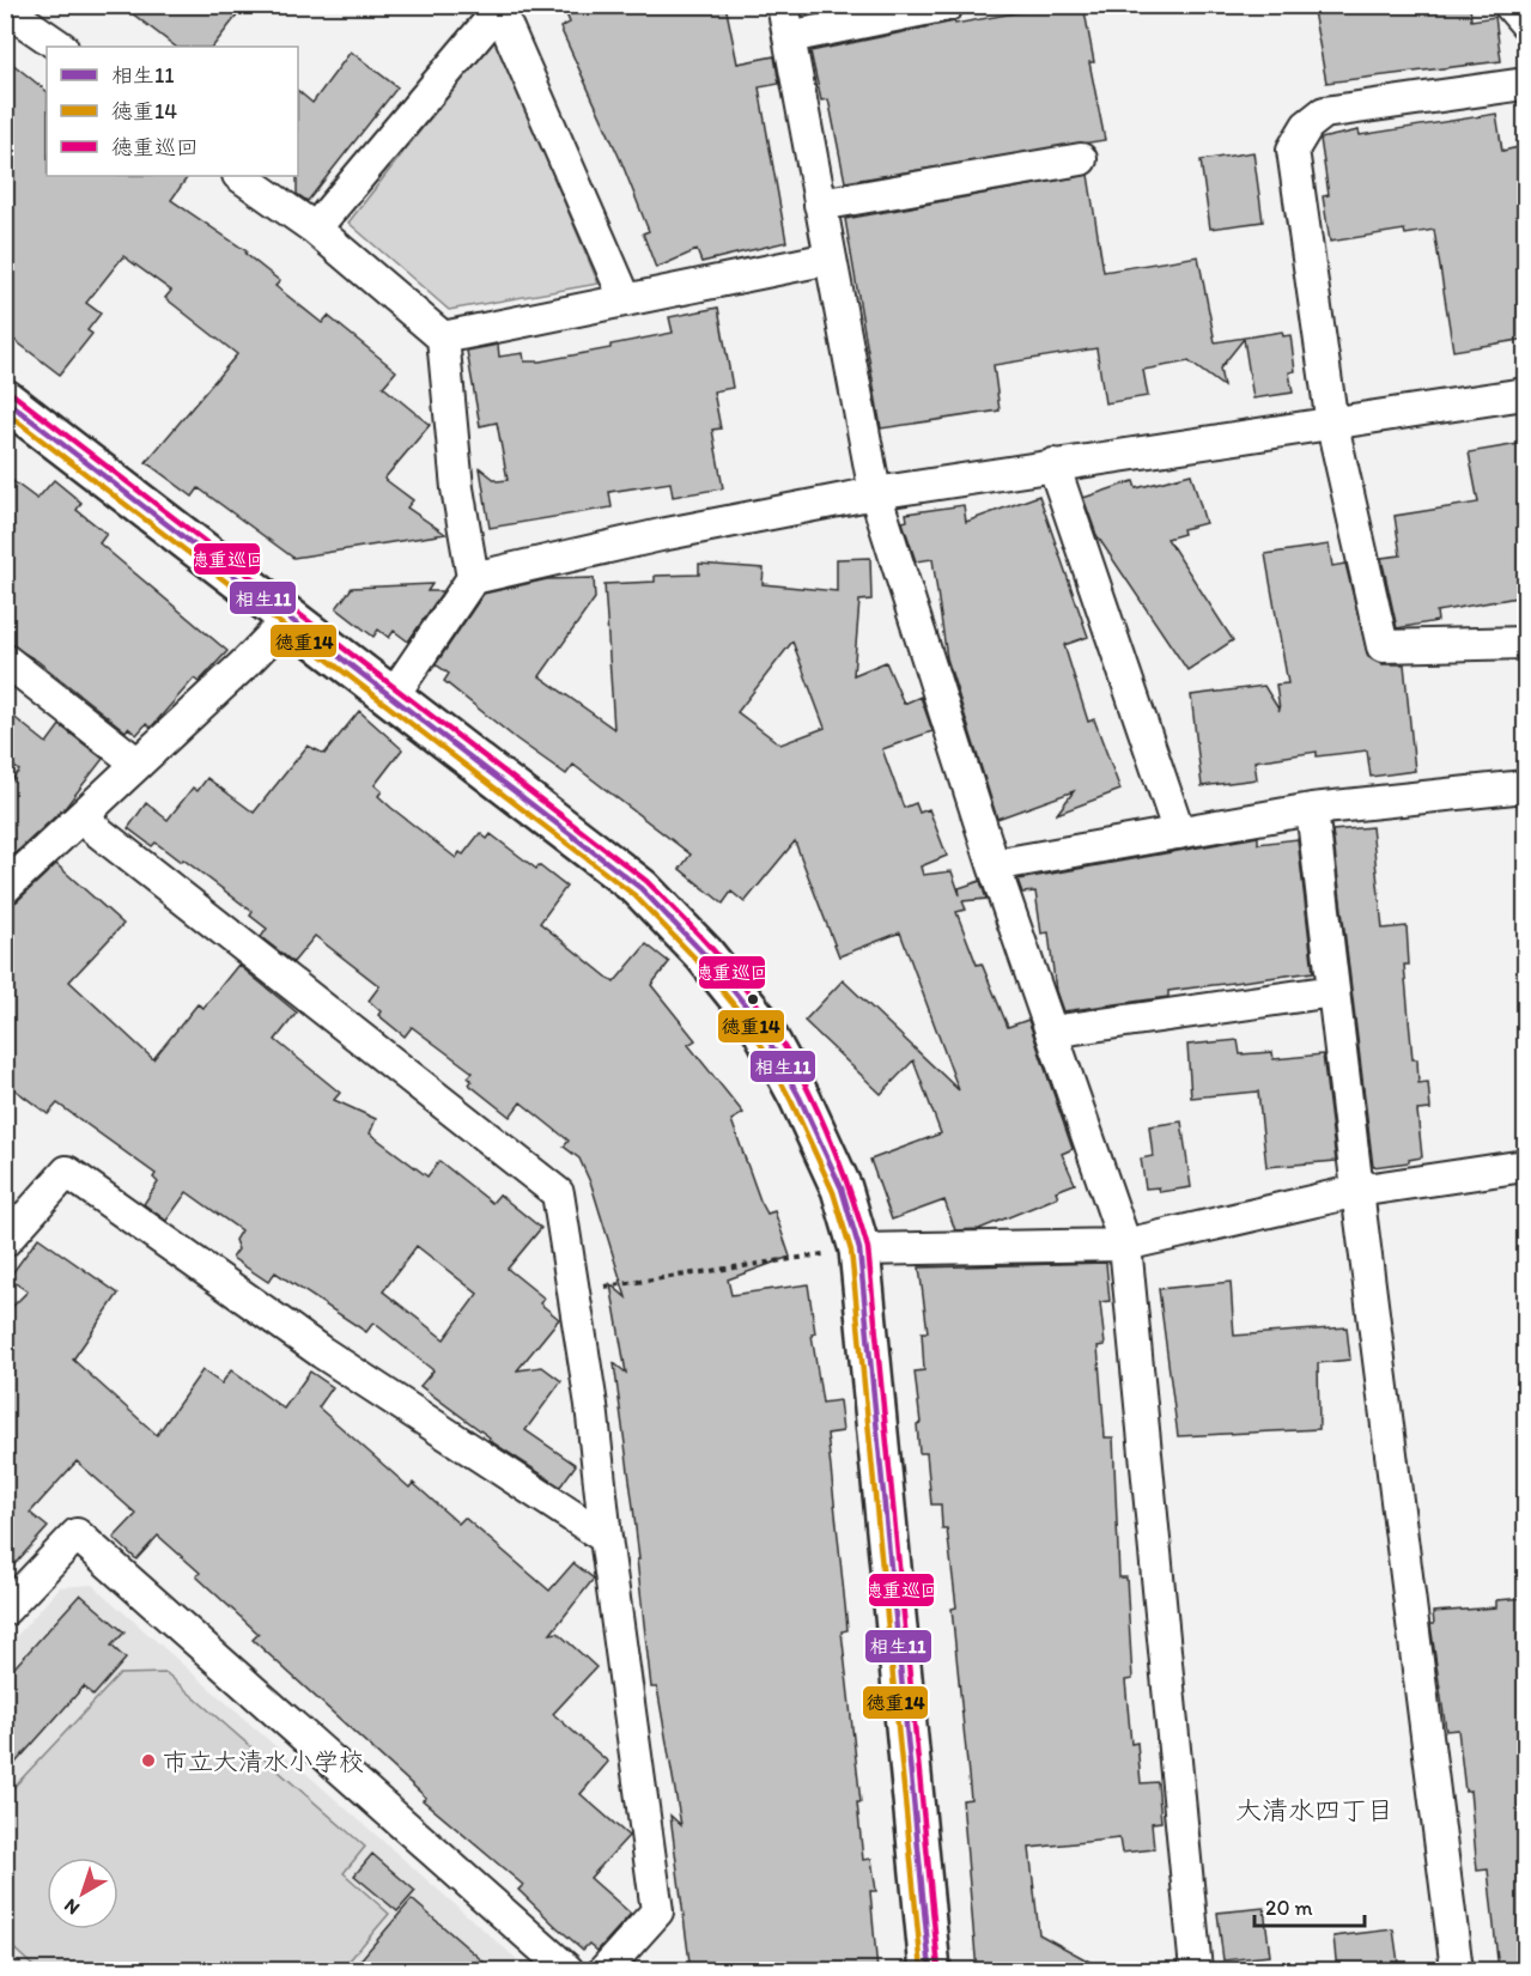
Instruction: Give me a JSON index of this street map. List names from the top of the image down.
{
  "districts": ["大清水四丁目"],
  "places": ["市立大清水小学校"],
  "lines": ["transit line 徳重巡回", "transit line 相生11", "transit line 徳重14"],
  "legend": ["相生11", "徳重14", "徳重巡回"],
  "scale_bar": "20 m",
  "north": "bottom left"
}
